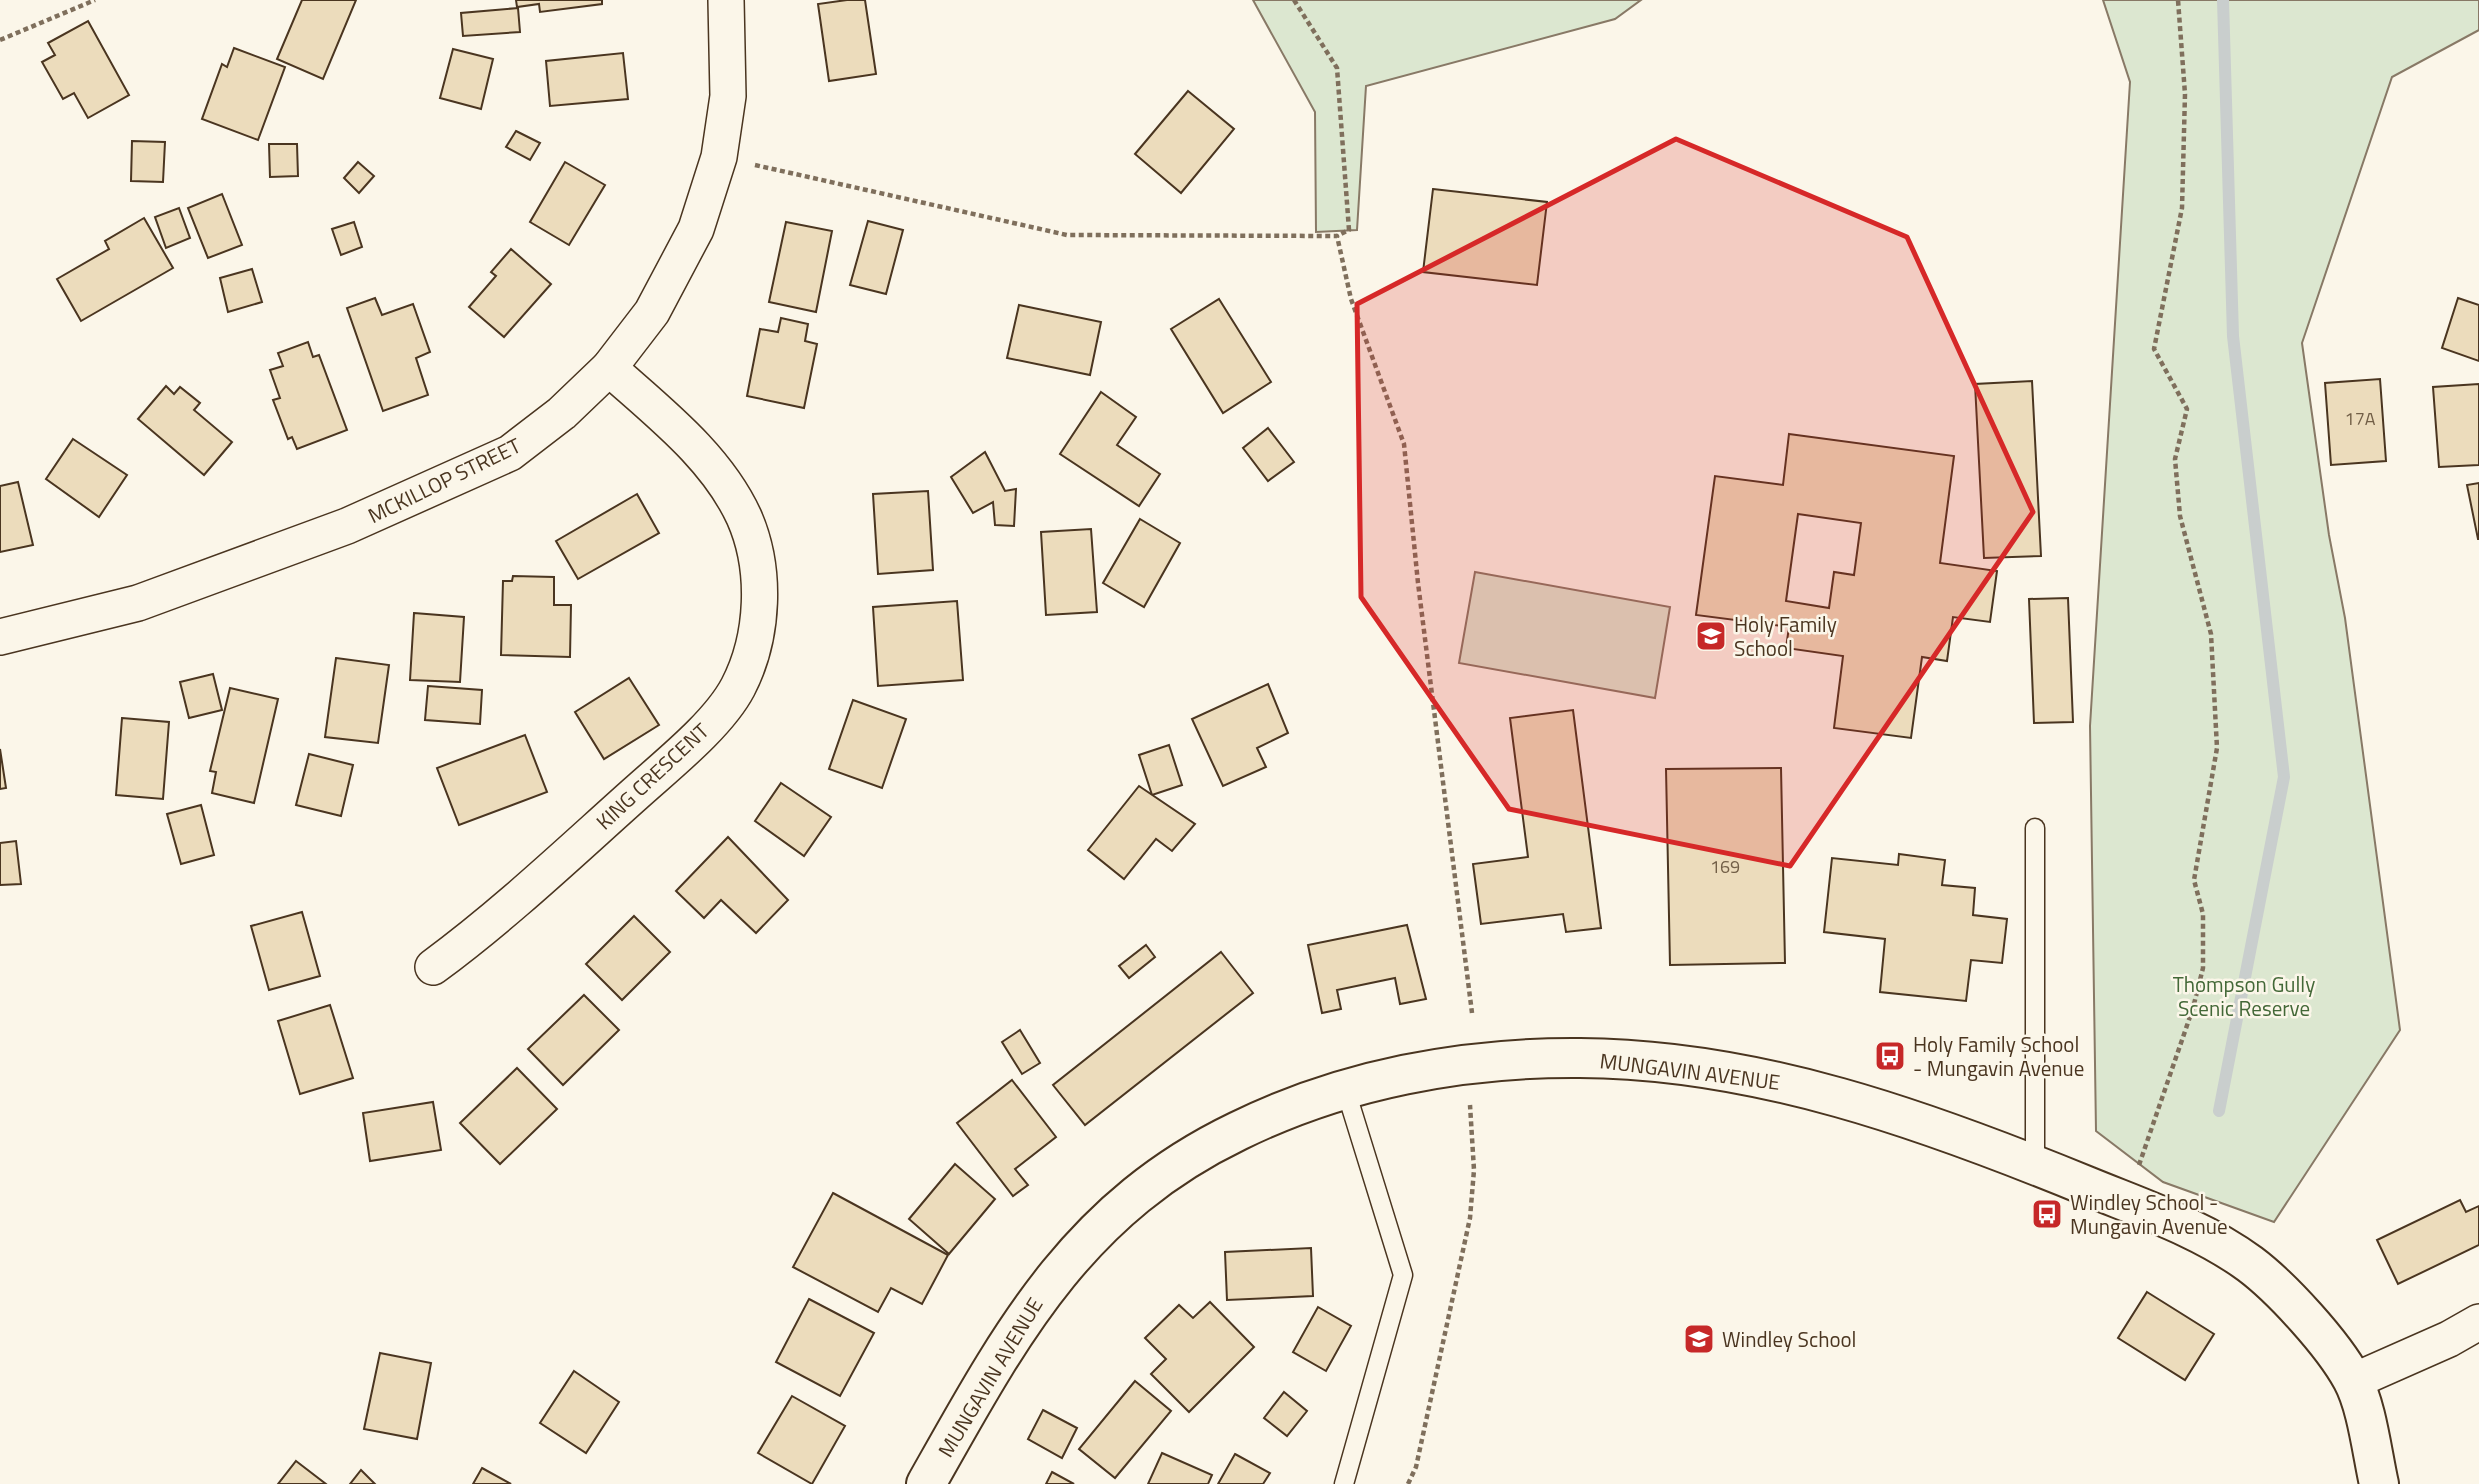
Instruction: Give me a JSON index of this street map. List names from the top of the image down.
{
  "streets": {
    "main road": ["MUNGAVIN AVENUE"],
    "street": ["MCKILLOP STREET", "KING CRESCENT"]
  },
  "crossings": [
    ["MCKILLOP STREET", "KING CRESCENT"]
  ],
  "parks": ["Thompson Gully Scenic Reserve"],
  "places": {
    "school or university": ["Holy Family School", "Windley School"],
    "bus stop": ["Holy Family School - Mungavin Avenue", "Windley School - Mungavin Avenue"]
  },
  "house_numbers": ["17A", "169"]
}
